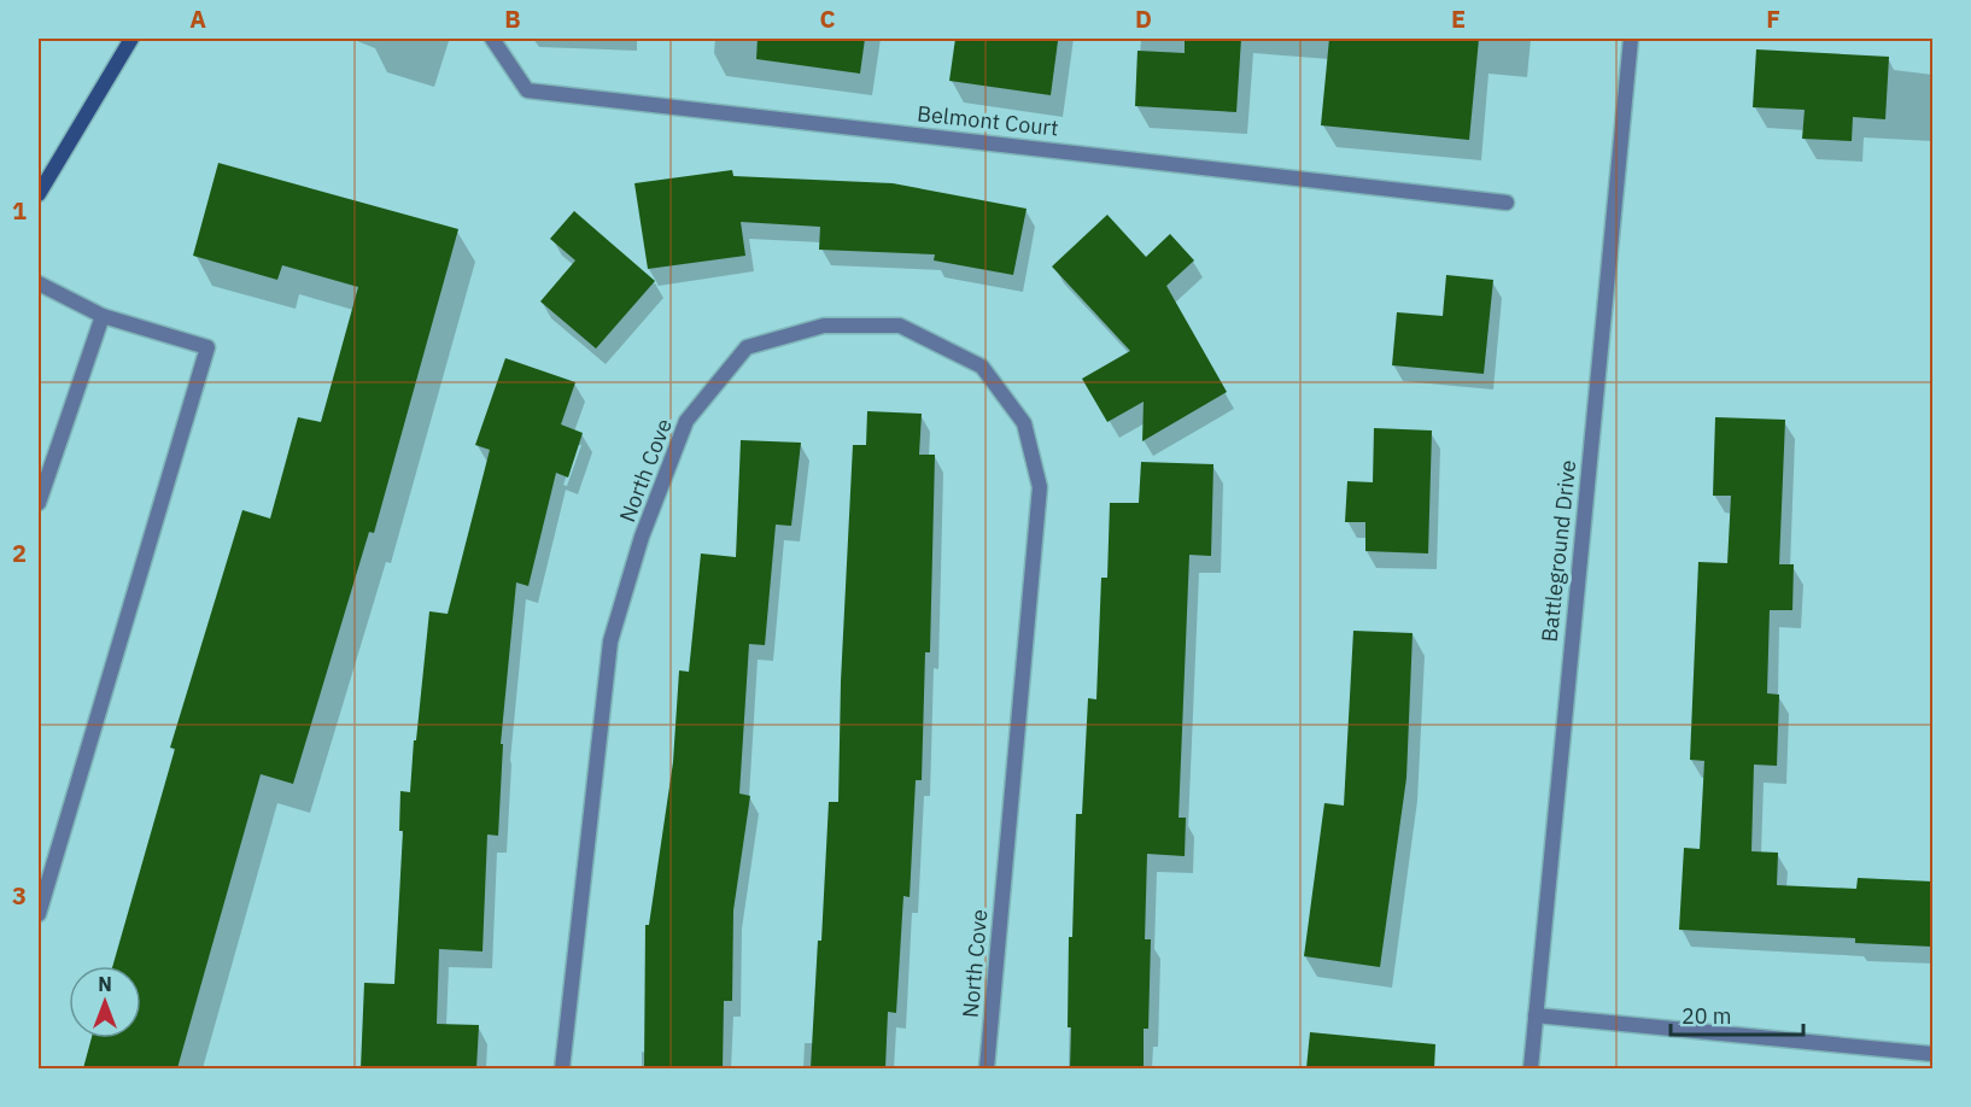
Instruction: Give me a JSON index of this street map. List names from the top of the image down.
{
  "streets": {
    "street": ["Belmont Court", "North Cove", "Battleground Drive"]
  },
  "scale_bar": "20 m",
  "north": "top",
  "grid": {
    "columns": [
      "A",
      "B",
      "C",
      "D",
      "E",
      "F"
    ],
    "rows": ["1", "2", "3"]
  }
}
